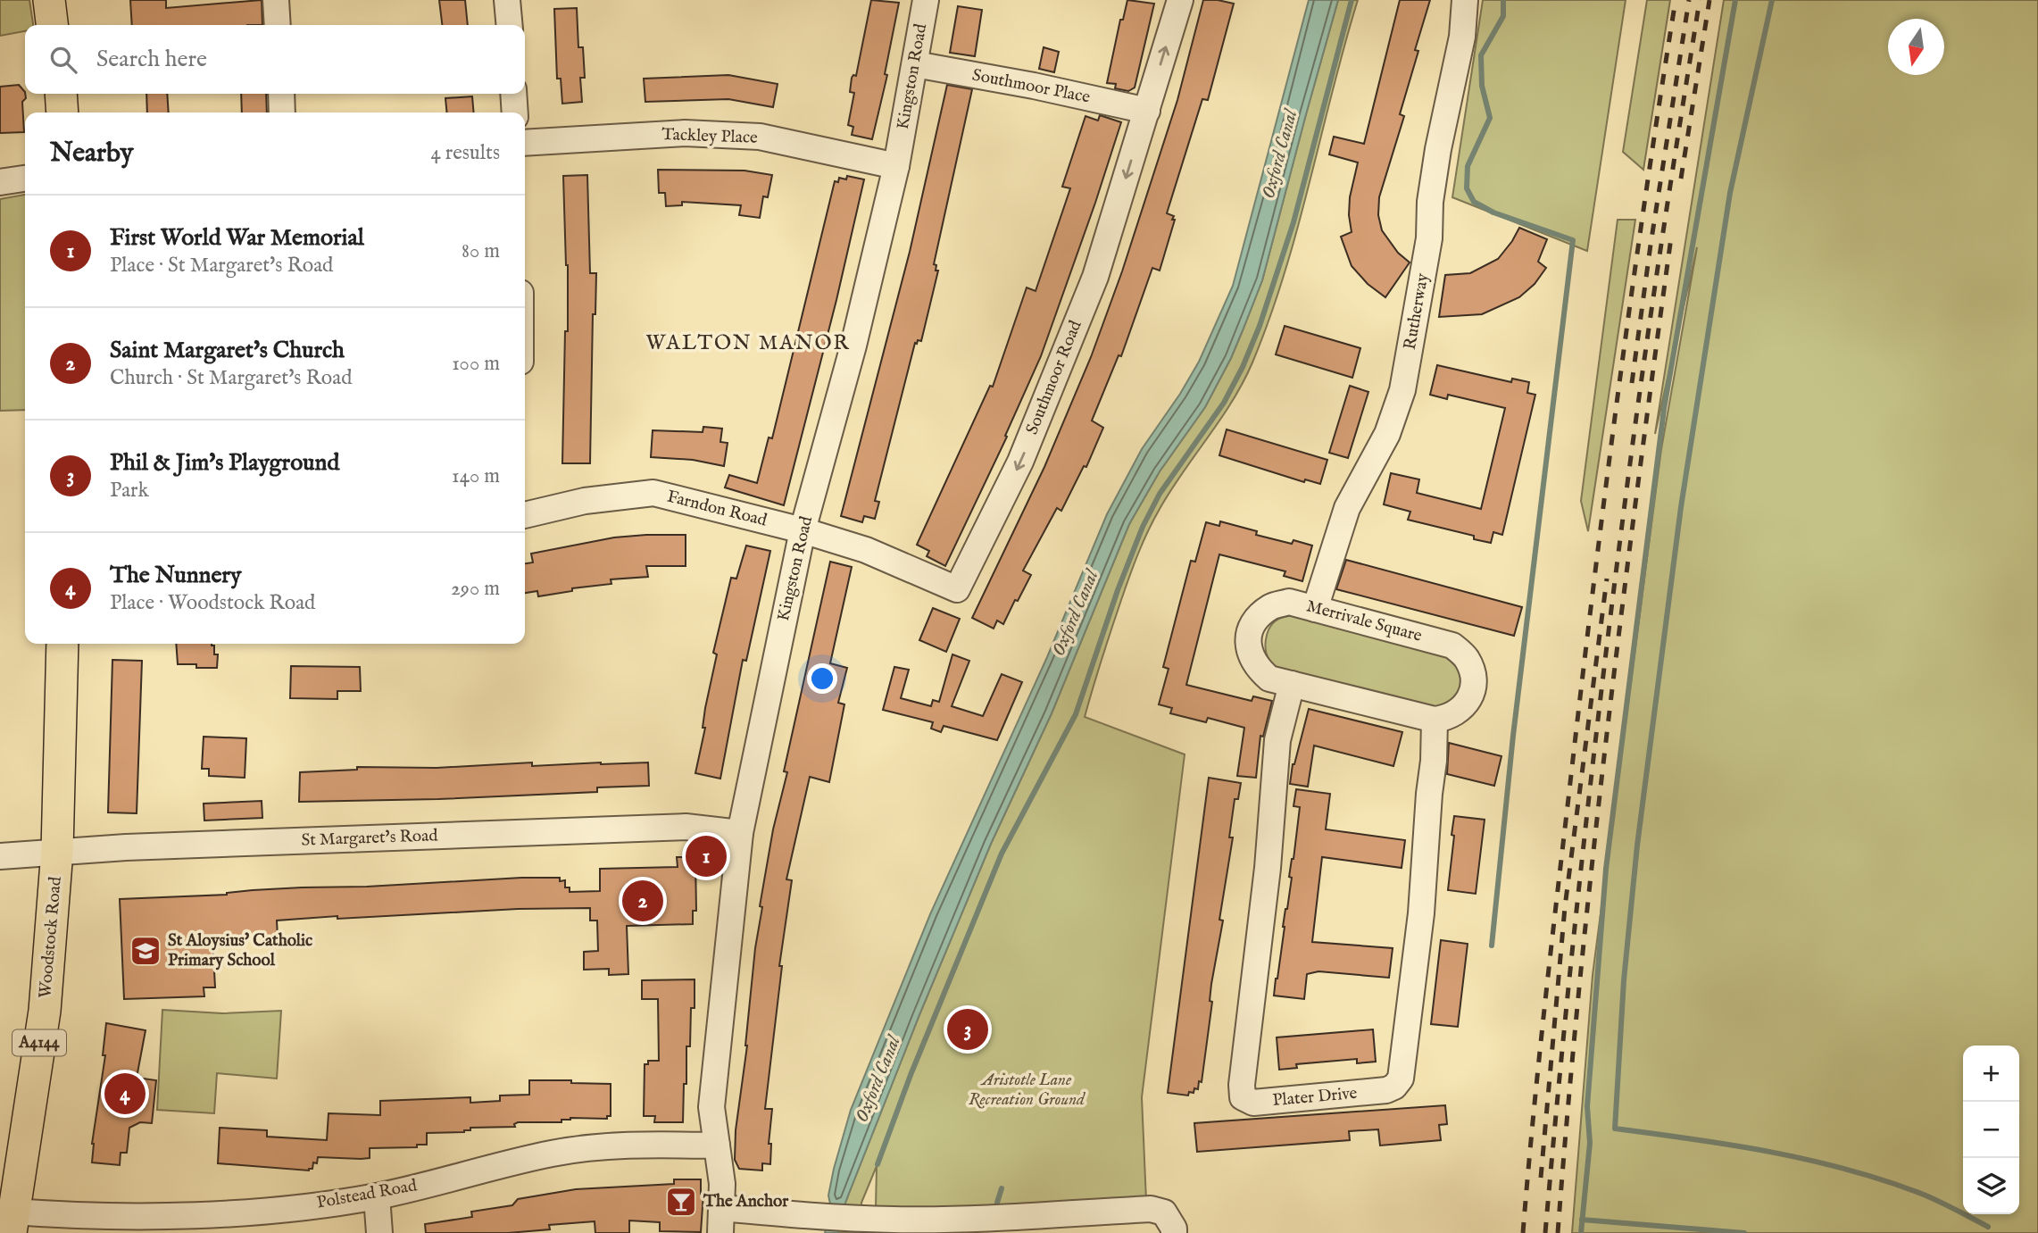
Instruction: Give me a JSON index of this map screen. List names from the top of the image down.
{
  "streets": {
    "main road": ["Woodstock Road", "A4144"],
    "street": [
      "Kingston Road",
      "Southmoor Place",
      "Tackley Place",
      "Rutherway",
      "Southmoor Road",
      "Farndon Road",
      "Merrivale Square",
      "St Margaret's Road",
      "Plater Drive",
      "Polstead Road"
    ]
  },
  "crossings": [
    ["Kingston Road", "Southmoor Place"],
    ["Kingston Road", "Tackley Place"],
    ["Kingston Road", "Southmoor Road"],
    ["Kingston Road", "Farndon Road"],
    ["Kingston Road", "St Margaret's Road"],
    ["Kingston Road", "Polstead Road"],
    ["Southmoor Place", "Southmoor Road"],
    ["Rutherway", "Merrivale Square"],
    ["Southmoor Road", "Farndon Road"],
    ["Merrivale Square", "Plater Drive"],
    ["St Margaret's Road", "Woodstock Road"],
    ["Woodstock Road", "Polstead Road"]
  ],
  "districts": ["WALTON MANOR"],
  "water": ["Oxford Canal"],
  "parks": ["Aristotle Lane Recreation Ground"],
  "places": {
    "school or university": ["St Aloysius' Catholic Primary School"],
    "bar": ["The Anchor"]
  },
  "north": "bottom",
  "page": {
    "search": "Search here",
    "heading": ["Nearby", "4 results"],
    "list": [
      {
        "mark": "1",
        "name": "First World War Memorial",
        "note": "Place · St Margaret's Road",
        "value": "80 m"
      },
      {
        "mark": "2",
        "name": "Saint Margaret's Church",
        "note": "Church · St Margaret's Road",
        "value": "100 m"
      },
      {
        "mark": "3",
        "name": "Phil & Jim's Playground",
        "note": "Park",
        "value": "140 m"
      },
      {
        "mark": "4",
        "name": "The Nunnery",
        "note": "Place · Woodstock Road",
        "value": "290 m"
      }
    ],
    "pins": [
      "1",
      "2",
      "3",
      "4"
    ],
    "map_buttons": ["+", "−"]
  }
}
